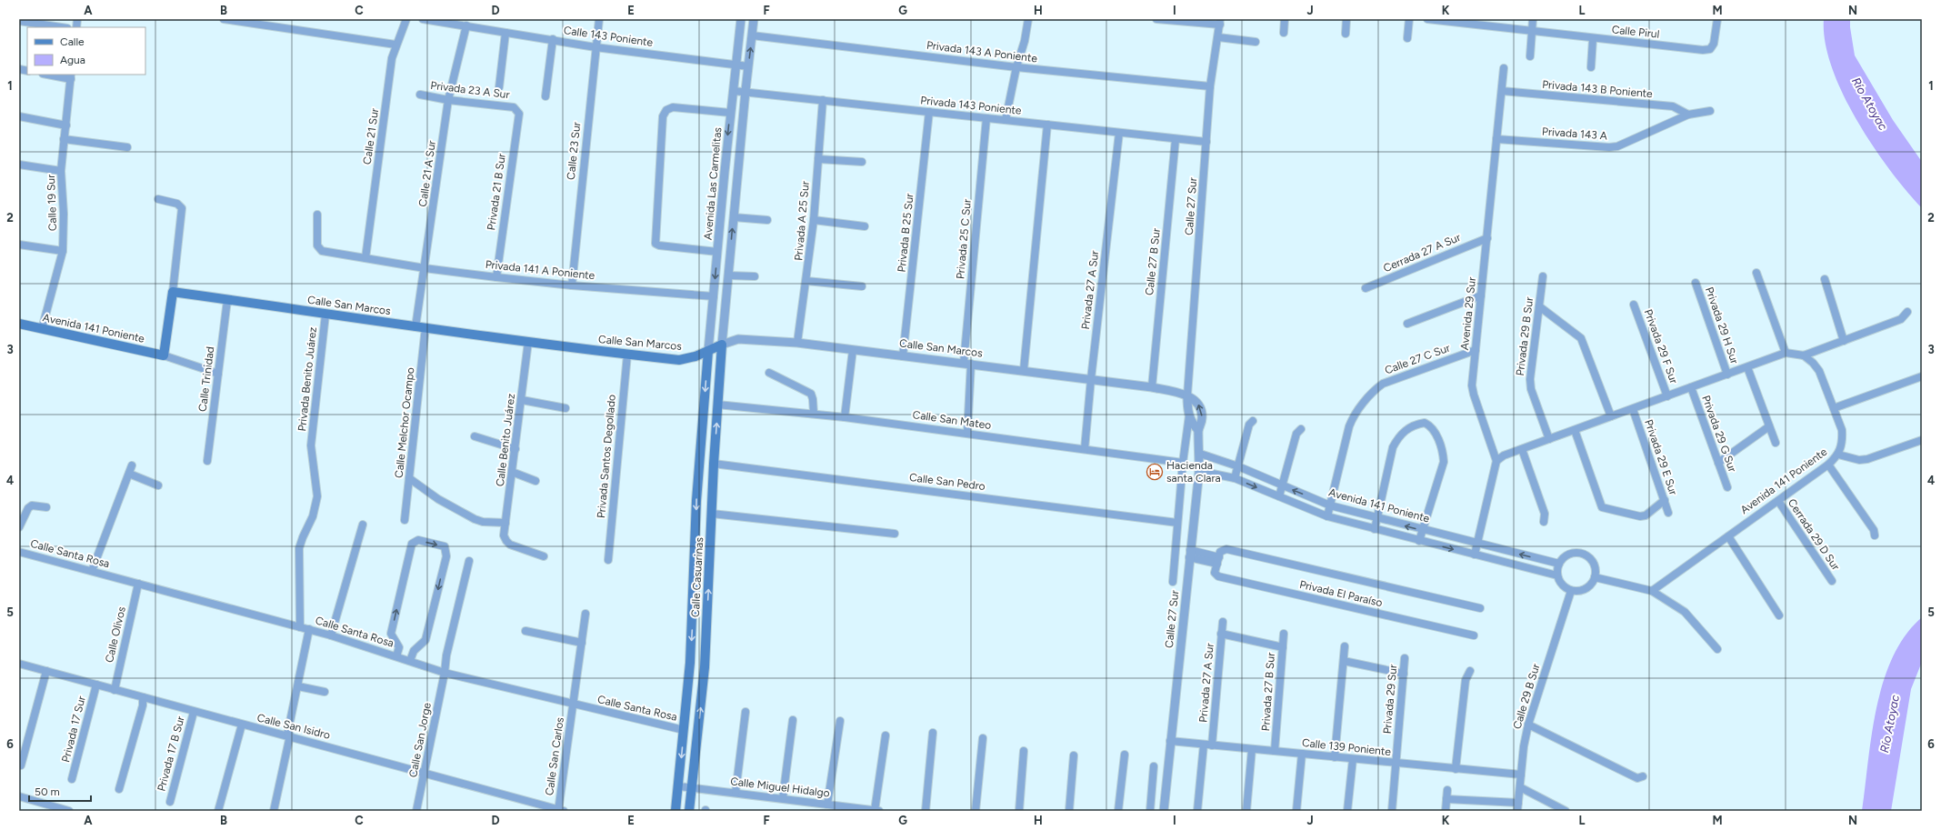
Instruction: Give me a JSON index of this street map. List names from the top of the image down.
{
  "streets": {
    "main road": ["Calle San Marcos", "Avenida 141 Poniente", "Calle Casuarinas"],
    "street": [
      "Calle Pirul",
      "Calle 143 Poniente",
      "Privada 143 A Poniente",
      "Privada 143 B Poniente",
      "Privada 23 A Sur",
      "Privada 143 Poniente",
      "Privada 143 A",
      "Calle 21 Sur",
      "Calle 23 Sur",
      "Calle 21 A Sur",
      "Avenida Las Carmelitas",
      "Privada 21 B Sur",
      "Calle 19 Sur",
      "Calle 27 Sur",
      "Privada A 25 Sur",
      "Privada B 25 Sur",
      "Privada 25 C Sur",
      "Cerrada 27 A Sur",
      "Calle 27 B Sur",
      "Privada 141 A Poniente",
      "Privada 27 A Sur",
      "Avenida 29 Sur",
      "Privada 29 H Sur",
      "Privada 29 B Sur",
      "Privada 29 F Sur",
      "Calle 27 C Sur",
      "Calle Trinidad",
      "Privada Benito Juárez",
      "Calle San Mateo",
      "Calle Melchor Ocampo",
      "Privada 29 G Sur",
      "Calle Benito Juárez",
      "Privada Santos Degollado",
      "Privada 29 E Sur",
      "Calle San Pedro",
      "Cerrada 29 D Sur",
      "Calle Santa Rosa",
      "Privada El Paraíso",
      "Calle Olivos",
      "Privada 27 B Sur",
      "Calle 29 B Sur",
      "Privada 29 Sur",
      "Calle San Isidro",
      "Privada 17 Sur",
      "Calle San Jorge",
      "Calle 139 Poniente",
      "Privada 17 B Sur",
      "Calle San Carlos",
      "Calle Miguel Hidalgo"
    ]
  },
  "crossings": [
    ["Calle 143 Poniente", "Calle 23 Sur"],
    ["Calle 143 Poniente", "Calle 21 A Sur"],
    ["Calle 143 Poniente", "Avenida Las Carmelitas"],
    ["Privada 143 A Poniente", "Calle 27 Sur"],
    ["Privada 143 B Poniente", "Privada 143 A"],
    ["Privada 143 B Poniente", "Avenida 29 Sur"],
    ["Privada 23 A Sur", "Calle 21 A Sur"],
    ["Privada 23 A Sur", "Privada 21 B Sur"],
    ["Privada 143 Poniente", "Avenida Las Carmelitas"],
    ["Privada 143 Poniente", "Calle 27 Sur"],
    ["Privada 143 Poniente", "Privada A 25 Sur"],
    ["Privada 143 Poniente", "Privada B 25 Sur"],
    ["Privada 143 Poniente", "Privada 25 C Sur"],
    ["Privada 143 Poniente", "Calle 27 B Sur"],
    ["Privada 143 Poniente", "Privada 27 A Sur"],
    ["Privada 143 A", "Avenida 29 Sur"],
    ["Calle 21 Sur", "Privada 141 A Poniente"],
    ["Calle 23 Sur", "Privada 141 A Poniente"],
    ["Calle 21 A Sur", "Privada 141 A Poniente"],
    ["Calle 21 A Sur", "Calle San Marcos"],
    ["Avenida Las Carmelitas", "Privada 141 A Poniente"],
    ["Avenida Las Carmelitas", "Calle San Marcos"],
    ["Avenida Las Carmelitas", "Calle Casuarinas"],
    ["Privada 21 B Sur", "Privada 141 A Poniente"],
    ["Calle 19 Sur", "Avenida 141 Poniente"],
    ["Calle 27 Sur", "Calle San Marcos"],
    ["Calle 27 Sur", "Avenida 141 Poniente"],
    ["Calle 27 Sur", "Calle 139 Poniente"],
    ["Privada A 25 Sur", "Calle San Marcos"],
    ["Privada B 25 Sur", "Calle San Marcos"],
    ["Privada 25 C Sur", "Calle San Marcos"],
    ["Privada 25 C Sur", "Calle San Mateo"],
    ["Cerrada 27 A Sur", "Avenida 29 Sur"],
    ["Calle 27 B Sur", "Calle San Marcos"],
    ["Privada 27 A Sur", "Calle San Marcos"],
    ["Privada 27 A Sur", "Calle San Mateo"],
    ["Privada 27 A Sur", "Calle 139 Poniente"],
    ["Calle San Marcos", "Calle Trinidad"],
    ["Calle San Marcos", "Privada Benito Juárez"],
    ["Calle San Marcos", "Calle Melchor Ocampo"],
    ["Calle San Marcos", "Calle Benito Juárez"],
    ["Calle San Marcos", "Privada Santos Degollado"],
    ["Calle San Marcos", "Calle Casuarinas"],
    ["Avenida 29 Sur", "Calle 27 C Sur"],
    ["Avenida 141 Poniente", "Calle 27 C Sur"],
    ["Avenida 141 Poniente", "Cerrada 29 D Sur"],
    ["Avenida 141 Poniente", "Calle 29 B Sur"],
    ["Privada Benito Juárez", "Calle Santa Rosa"],
    ["Calle San Mateo", "Calle Casuarinas"],
    ["Calle San Pedro", "Calle Casuarinas"],
    ["Calle Santa Rosa", "Calle Casuarinas"],
    ["Calle Santa Rosa", "Calle Olivos"],
    ["Calle Santa Rosa", "Calle San Jorge"],
    ["Calle Santa Rosa", "Calle San Carlos"],
    ["Calle Casuarinas", "Calle Miguel Hidalgo"],
    ["Calle Olivos", "Calle San Isidro"],
    ["Privada 27 B Sur", "Calle 139 Poniente"],
    ["Calle 29 B Sur", "Calle 139 Poniente"],
    ["Privada 29 Sur", "Calle 139 Poniente"],
    ["Calle San Isidro", "Privada 17 Sur"],
    ["Calle San Isidro", "Calle San Jorge"],
    ["Calle San Isidro", "Privada 17 B Sur"],
    ["Calle San Isidro", "Calle San Carlos"]
  ],
  "water": ["Río Atoyac"],
  "places": {
    "hotel": ["Hacienda santa Clara"]
  },
  "legend": ["Calle", "Agua"],
  "scale_bar": "50 m",
  "grid": {
    "columns": [
      "A",
      "B",
      "C",
      "D",
      "E",
      "F",
      "G",
      "H",
      "I",
      "J",
      "K",
      "L",
      "M",
      "N"
    ],
    "rows": [
      "1",
      "2",
      "3",
      "4",
      "5",
      "6"
    ]
  }
}
